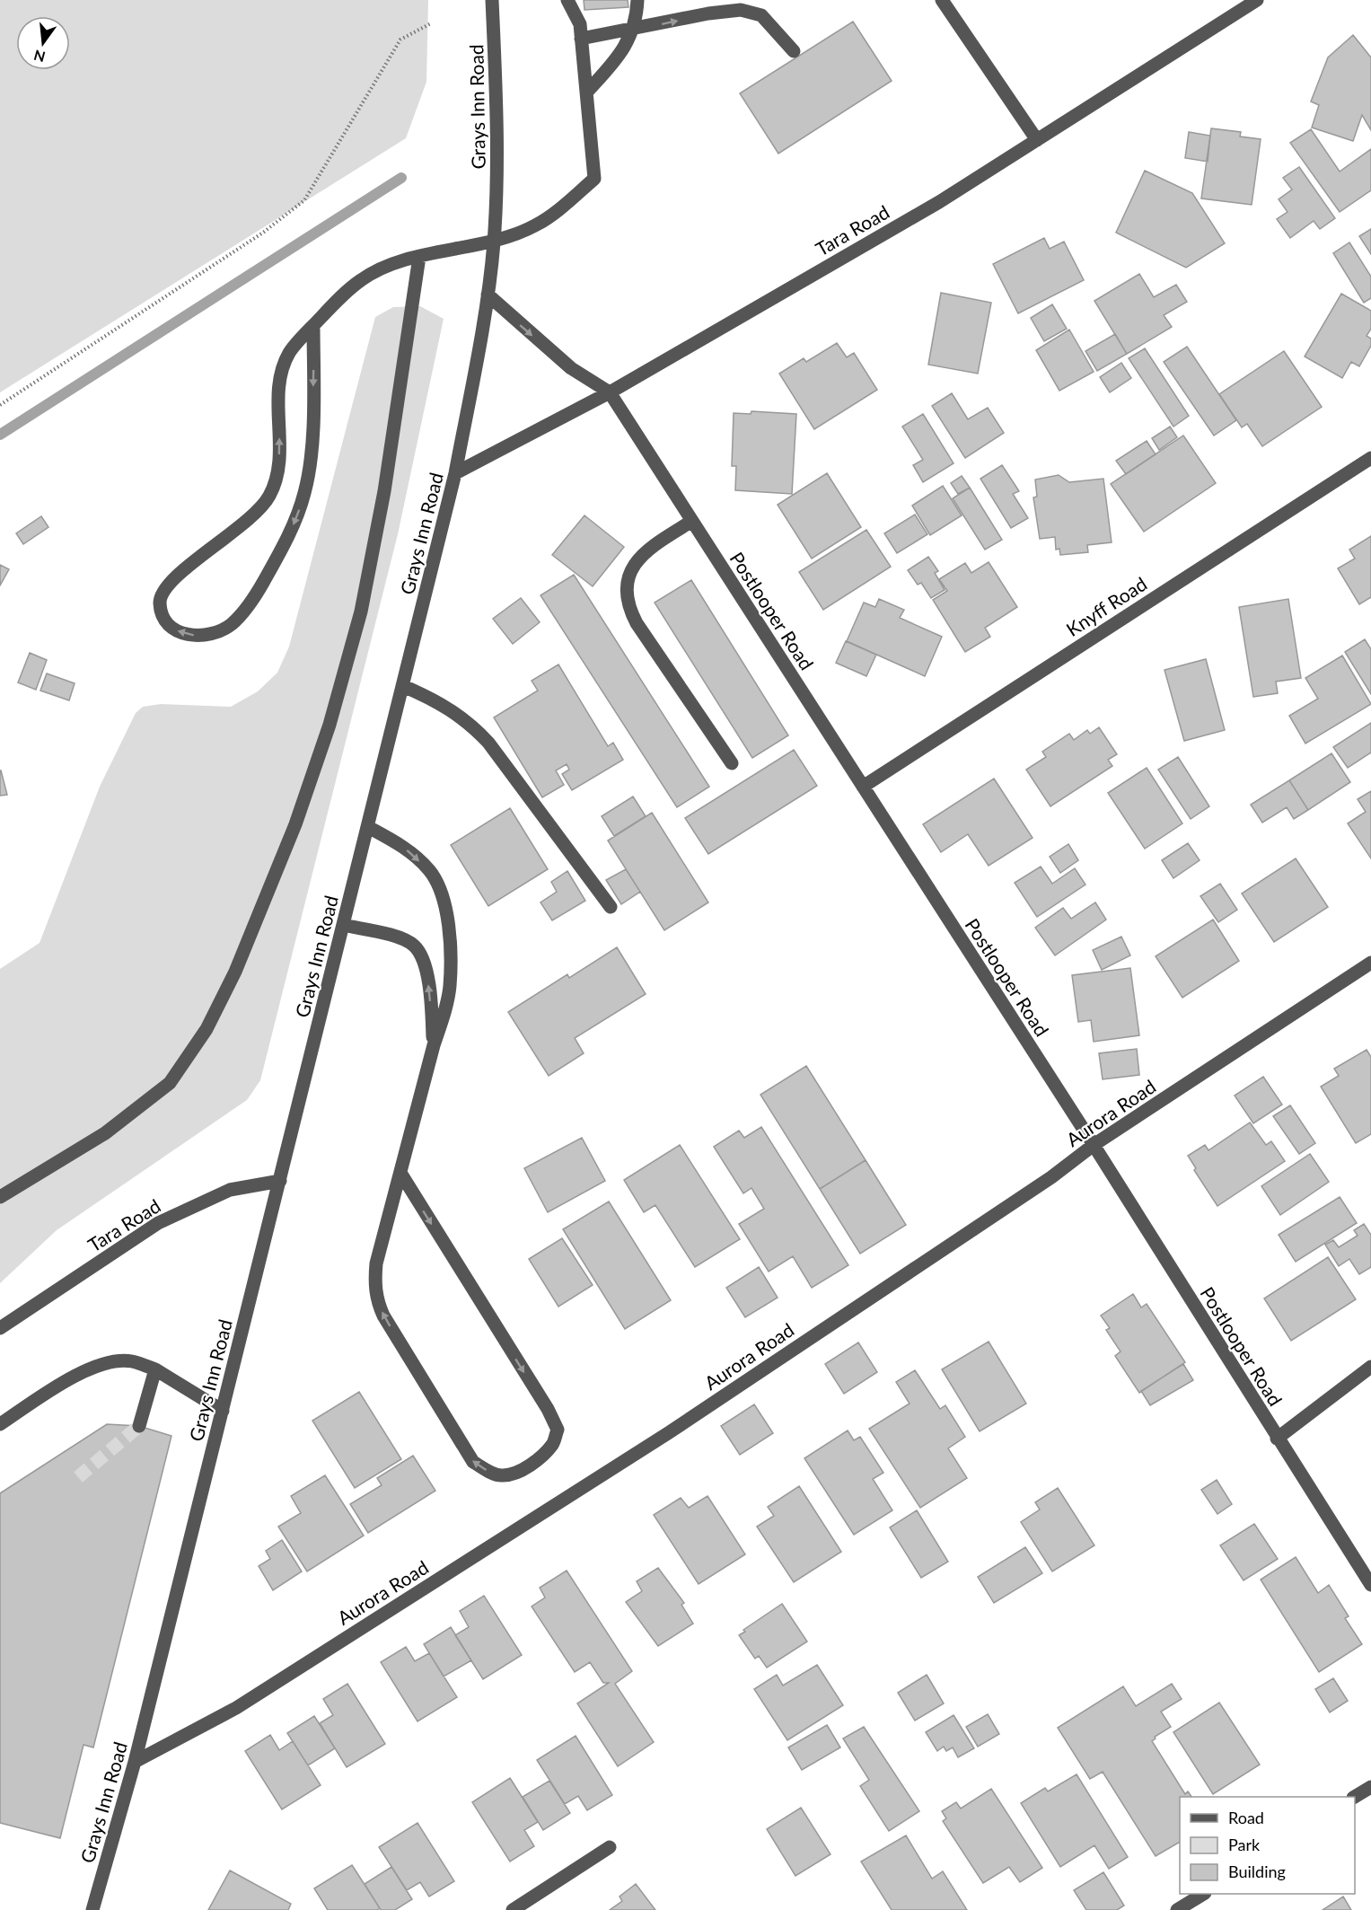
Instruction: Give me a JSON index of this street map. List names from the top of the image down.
{
  "streets": {
    "street": [
      "Grays Inn Road",
      "Tara Road",
      "Knyff Road",
      "Postlooper Road",
      "Aurora Road"
    ]
  },
  "crossings": [
    ["Grays Inn Road", "Tara Road"],
    ["Grays Inn Road", "Aurora Road"],
    ["Tara Road", "Postlooper Road"],
    ["Knyff Road", "Postlooper Road"],
    ["Postlooper Road", "Aurora Road"]
  ],
  "legend": ["Road", "Park", "Building"],
  "north": "bottom"
}
